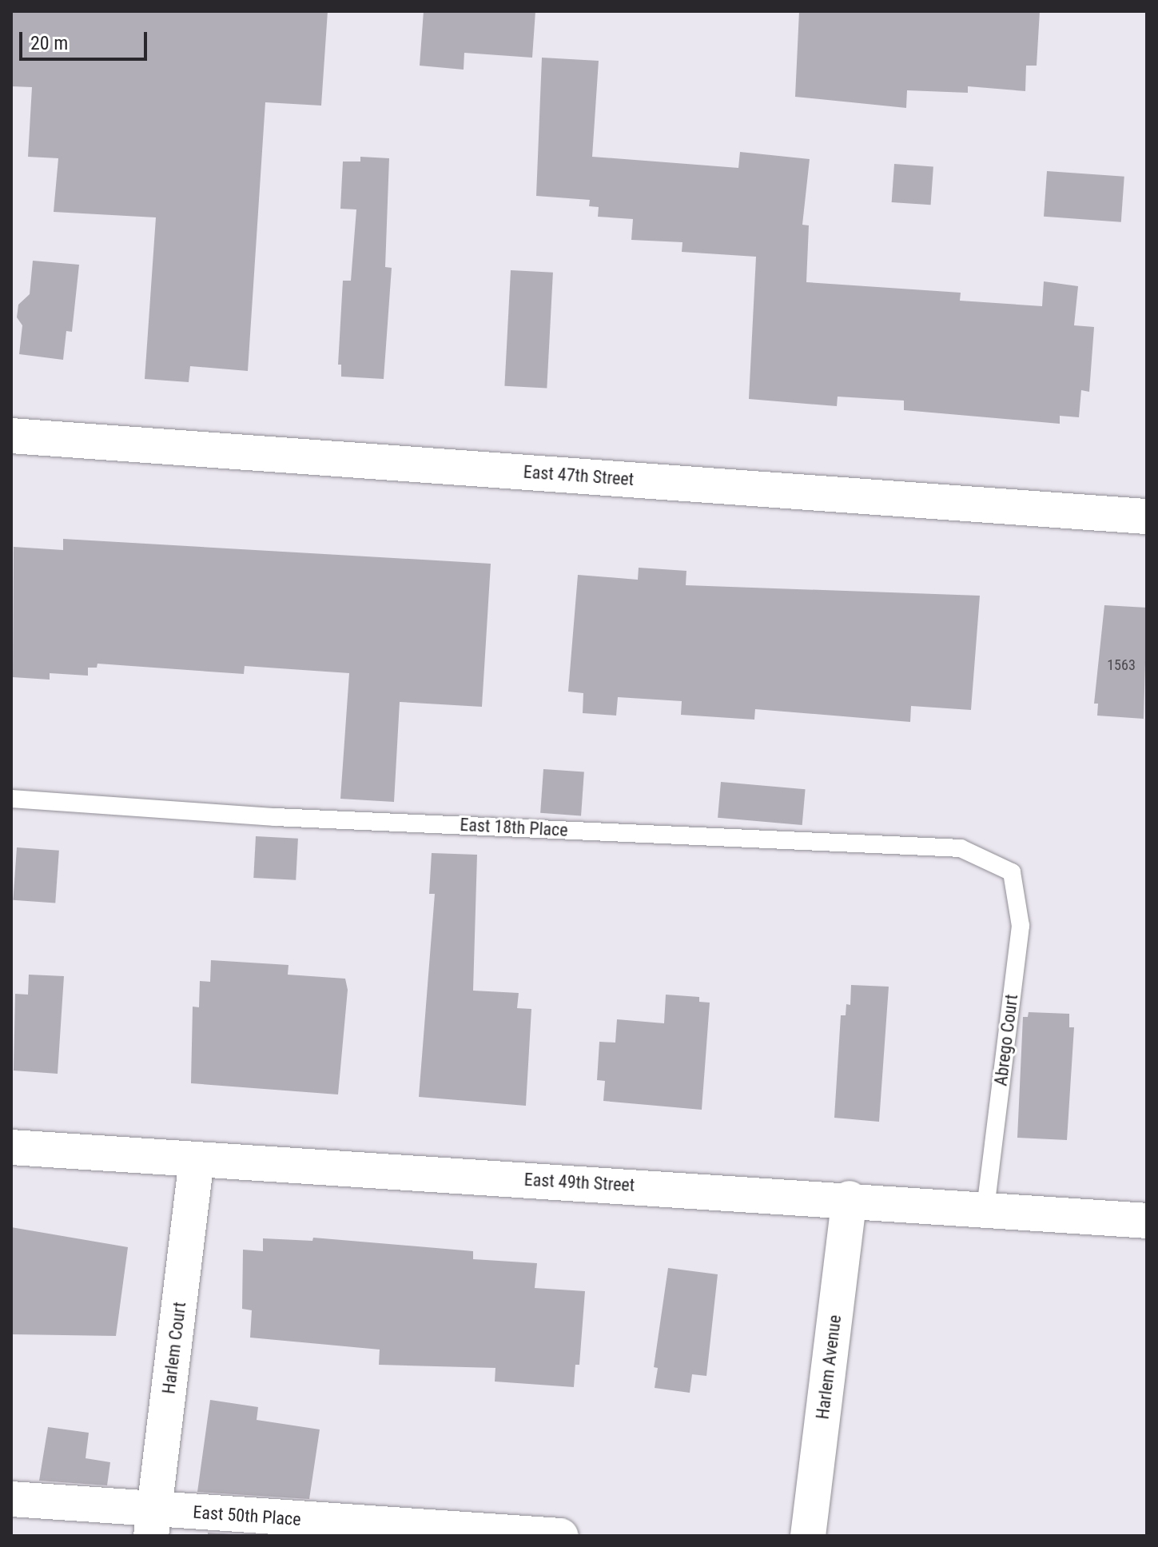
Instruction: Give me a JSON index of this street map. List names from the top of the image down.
{
  "streets": {
    "street": [
      "East 47th Street",
      "East 49th Street",
      "Harlem Court",
      "Harlem Avenue",
      "East 50th Place"
    ],
    "lane": ["East 18th Place", "Abrego Court"]
  },
  "crossings": [
    ["East 18th Place", "Abrego Court"],
    ["Abrego Court", "East 49th Street"],
    ["East 49th Street", "Harlem Court"],
    ["East 49th Street", "Harlem Avenue"],
    ["Harlem Court", "East 50th Place"]
  ],
  "house_numbers": ["1563"],
  "scale_bar": "20 m"
}
